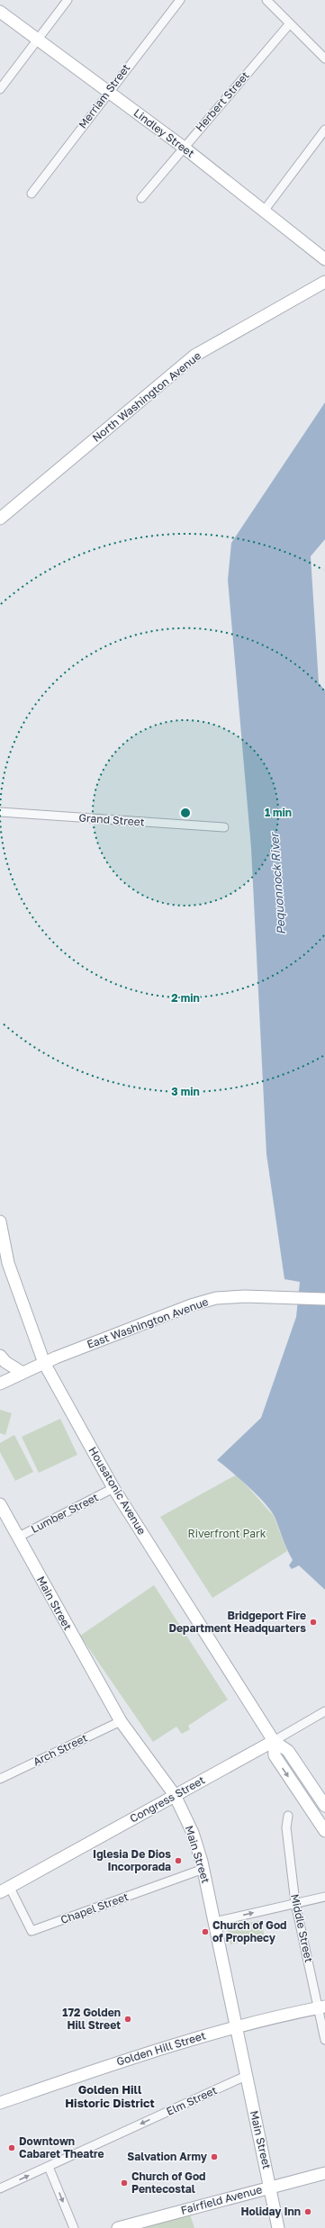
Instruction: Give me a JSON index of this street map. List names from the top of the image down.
{
  "streets": {
    "main road": [
      "Lindley Street",
      "North Washington Avenue",
      "East Washington Avenue",
      "Housatonic Avenue",
      "Main Street",
      "Congress Street",
      "Golden Hill Street",
      "Fairfield Avenue"
    ],
    "street": [
      "Merriam Street",
      "Herbert Street",
      "Grand Street",
      "Lumber Street",
      "Arch Street",
      "Chapel Street",
      "Middle Street",
      "Elm Street"
    ]
  },
  "crossings": [
    ["Merriam Street", "Lindley Street"],
    ["Herbert Street", "Lindley Street"],
    ["East Washington Avenue", "Housatonic Avenue"],
    ["Housatonic Avenue", "Lumber Street"],
    ["Housatonic Avenue", "Congress Street"],
    ["Lumber Street", "Main Street"],
    ["Main Street", "Arch Street"],
    ["Main Street", "Congress Street"],
    ["Main Street", "Chapel Street"],
    ["Main Street", "Golden Hill Street"],
    ["Main Street", "Elm Street"],
    ["Main Street", "Fairfield Avenue"],
    ["Congress Street", "Chapel Street"],
    ["Middle Street", "Golden Hill Street"]
  ],
  "districts": ["Golden Hill Historic District"],
  "water": ["Pequonnock River"],
  "parks": ["Riverfront Park"],
  "places": [
    "Bridgeport Fire Department Headquarters",
    "Iglesia De Dios Incorporada",
    "Church of God of Prophecy",
    "172 Golden Hill Street",
    "Downtown Cabaret Theatre",
    "Salvation Army",
    "Church of God Pentecostal",
    "Holiday Inn"
  ],
  "rings": ["1 min", "2 min", "3 min"]
}
